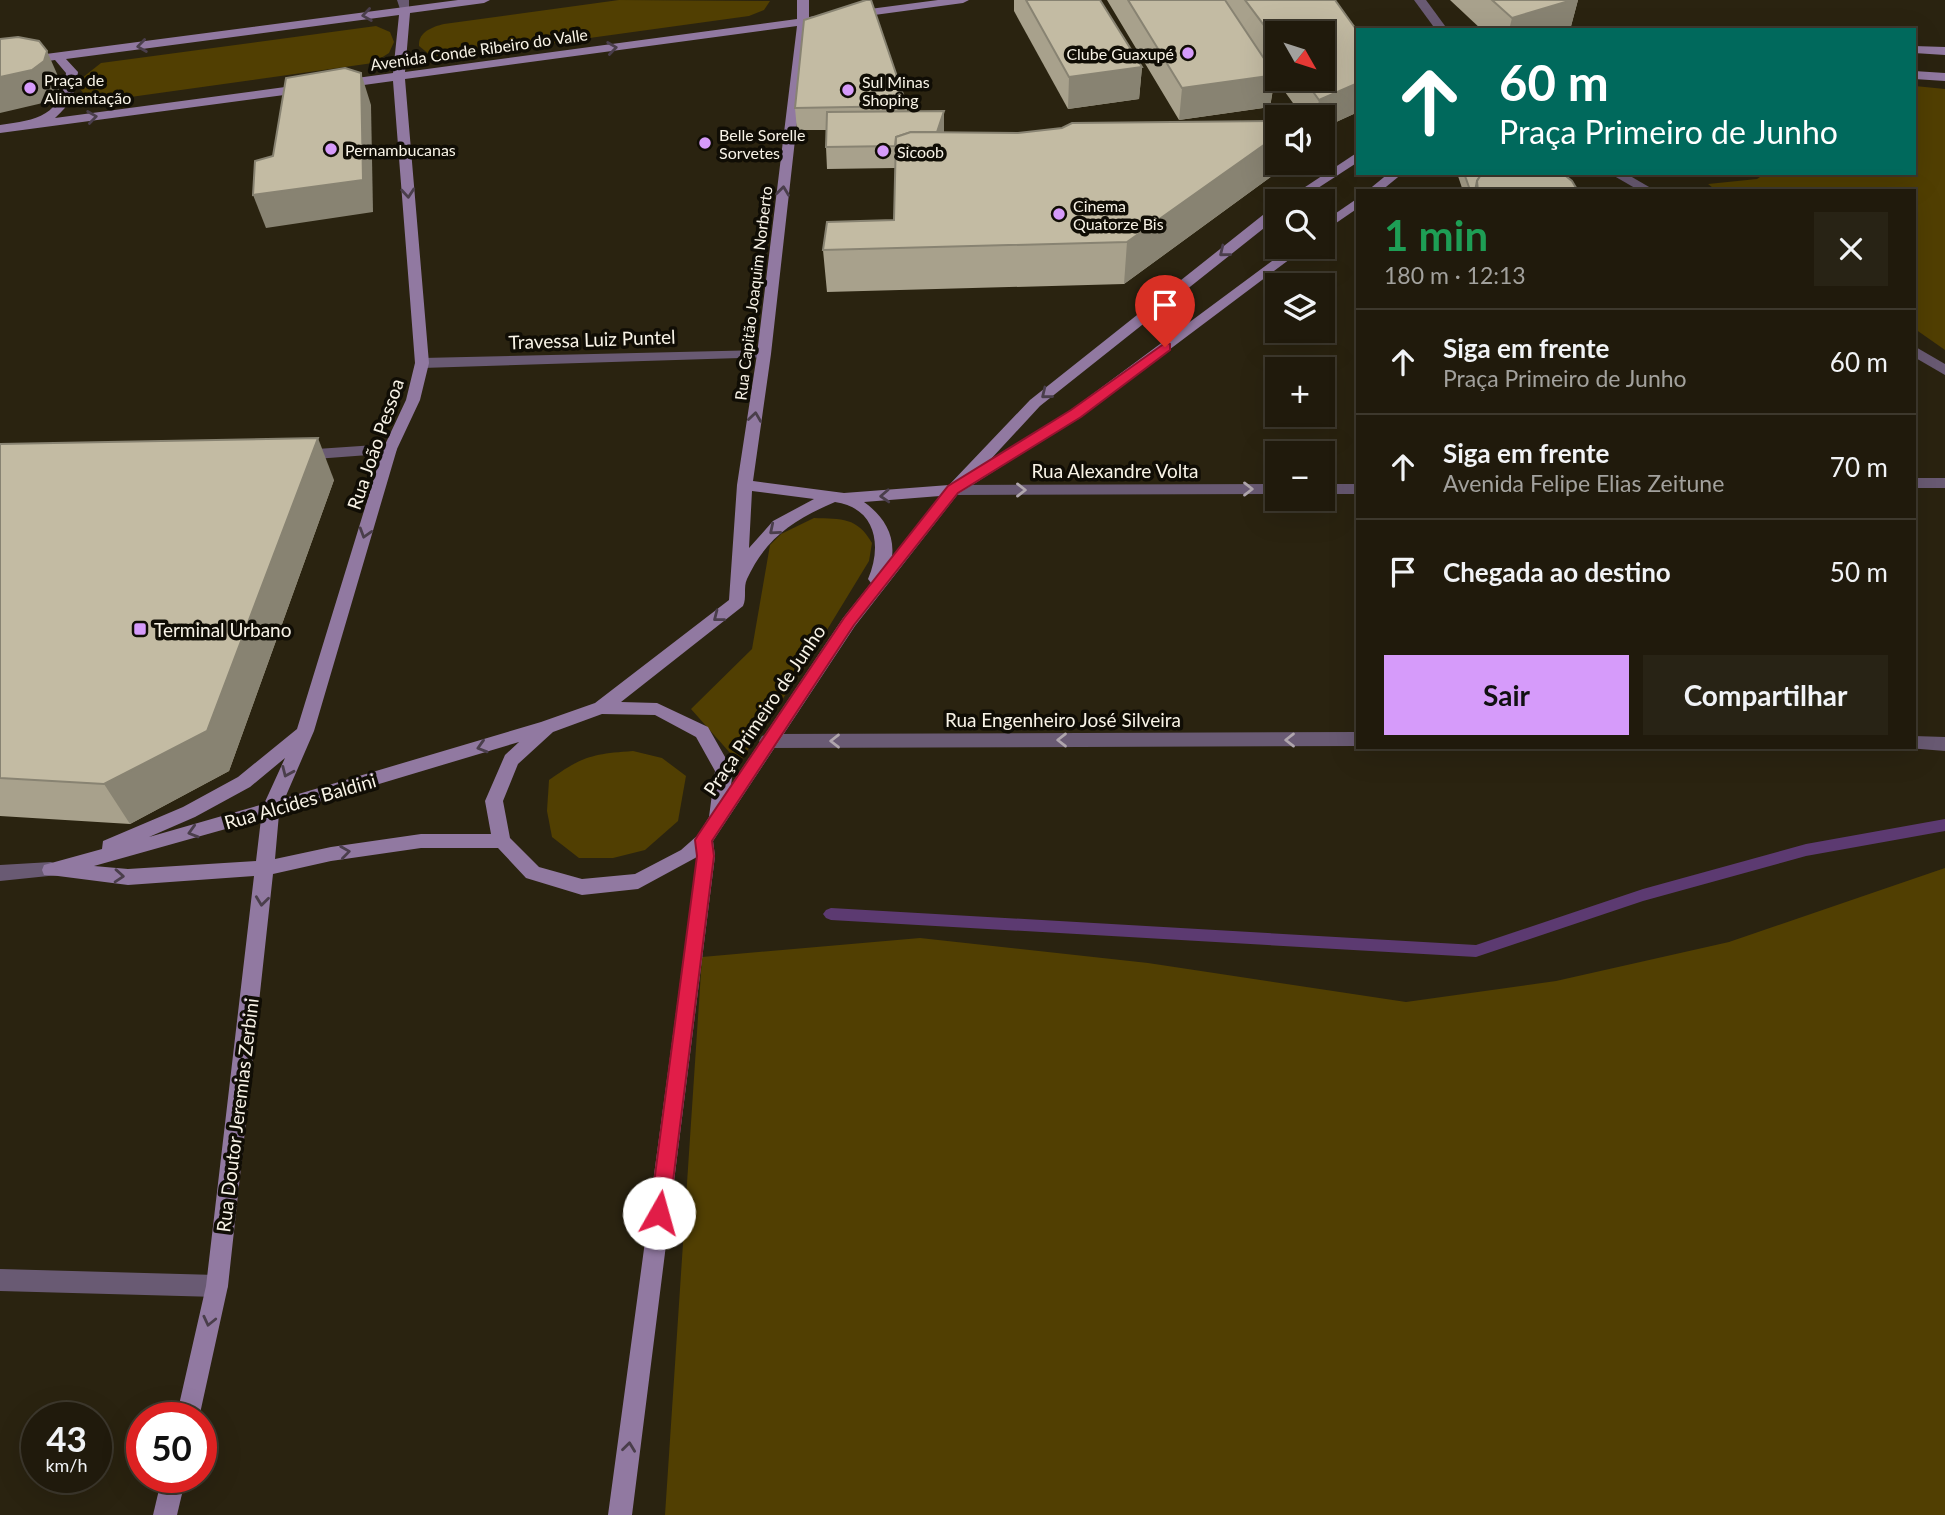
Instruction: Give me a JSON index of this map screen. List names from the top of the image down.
{
  "streets": {
    "main road": [
      "Avenida Conde Ribeiro do Valle",
      "Rua Capitão Joaquim Norberto",
      "Rua João Pessoa",
      "Praça Primeiro de Junho",
      "Rua Alcides Baldini",
      "Rua Doutor Jeremias Zerbini"
    ],
    "street": ["Travessa Luiz Puntel", "Rua Alexandre Volta", "Rua Engenheiro José Silveira"]
  },
  "crossings": [
    ["Avenida Conde Ribeiro do Valle", "Rua Capitão Joaquim Norberto"],
    ["Avenida Conde Ribeiro do Valle", "Rua João Pessoa"],
    ["Rua Capitão Joaquim Norberto", "Travessa Luiz Puntel"],
    ["Travessa Luiz Puntel", "Rua João Pessoa"],
    ["Rua João Pessoa", "Rua Alcides Baldini"],
    ["Rua João Pessoa", "Rua Doutor Jeremias Zerbini"],
    ["Rua Alexandre Volta", "Praça Primeiro de Junho"],
    ["Praça Primeiro de Junho", "Rua Engenheiro José Silveira"],
    ["Praça Primeiro de Junho", "Rua Alcides Baldini"],
    ["Rua Alcides Baldini", "Rua Doutor Jeremias Zerbini"]
  ],
  "one_way": [
    "Avenida Conde Ribeiro do Valle",
    "Rua Capitão Joaquim Norberto",
    "Rua João Pessoa",
    "Rua Alexandre Volta",
    "Rua Engenheiro José Silveira",
    "Rua Doutor Jeremias Zerbini"
  ],
  "places": {
    "other": [
      "Clube Guaxupé",
      "Praça de Alimentação",
      "Sul Minas Shoping",
      "Belle Sorelle Sorvetes",
      "Pernambucanas",
      "Sicoob",
      "Cinema Quatorze Bis"
    ],
    "transit": ["Terminal Urbano"]
  },
  "north": "bottom right",
  "page": {
    "map_buttons": ["+", "−"],
    "turn": ["60 m", "Praça Primeiro de Junho"],
    "heading": ["1 min", "180 m · 12:13"],
    "list": [
      {
        "name": "Siga em frente",
        "note": "Praça Primeiro de Junho",
        "value": "60 m"
      },
      {
        "name": "Siga em frente",
        "note": "Avenida Felipe Elias Zeitune",
        "value": "70 m"
      },
      {
        "name": "Chegada ao destino",
        "value": "50 m"
      }
    ],
    "buttons": ["Sair", "Compartilhar"],
    "speed": "43 km/h",
    "limit": "50"
  }
}
